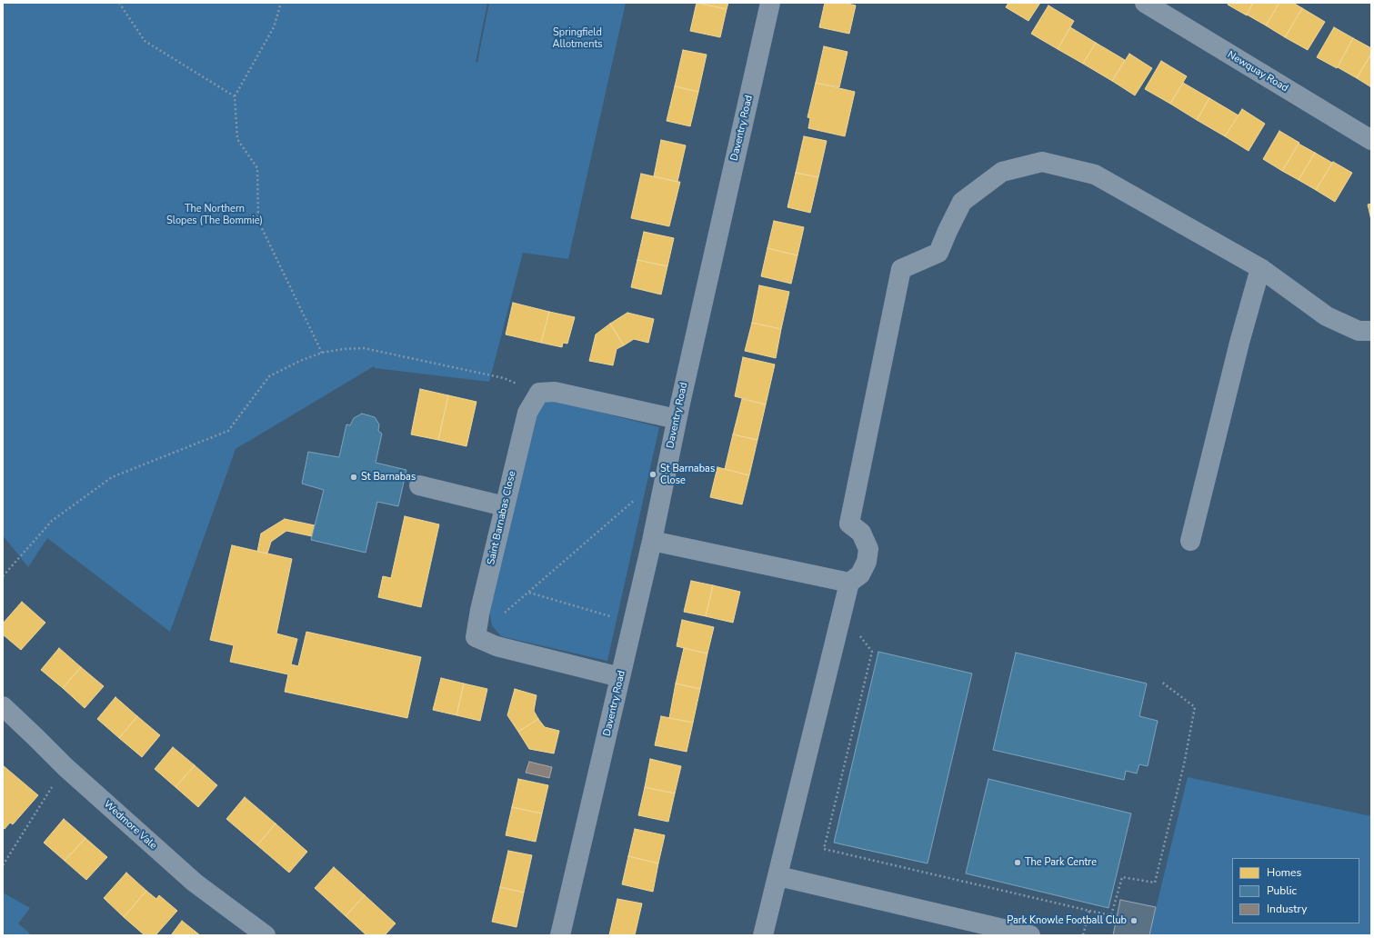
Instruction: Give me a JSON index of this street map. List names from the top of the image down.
{
  "streets": {
    "street": [
      "Newquay Road",
      "Daventry Road",
      "Saint Barnabas Close",
      "Wedmore Vale"
    ]
  },
  "parks": ["Springfield Allotments", "The Northern Slopes (The Bommie)"],
  "places": [
    "St Barnabas Close",
    "St Barnabas",
    "The Park Centre",
    "Park Knowle Football Club"
  ],
  "legend": ["Homes", "Public", "Industry"]
}
